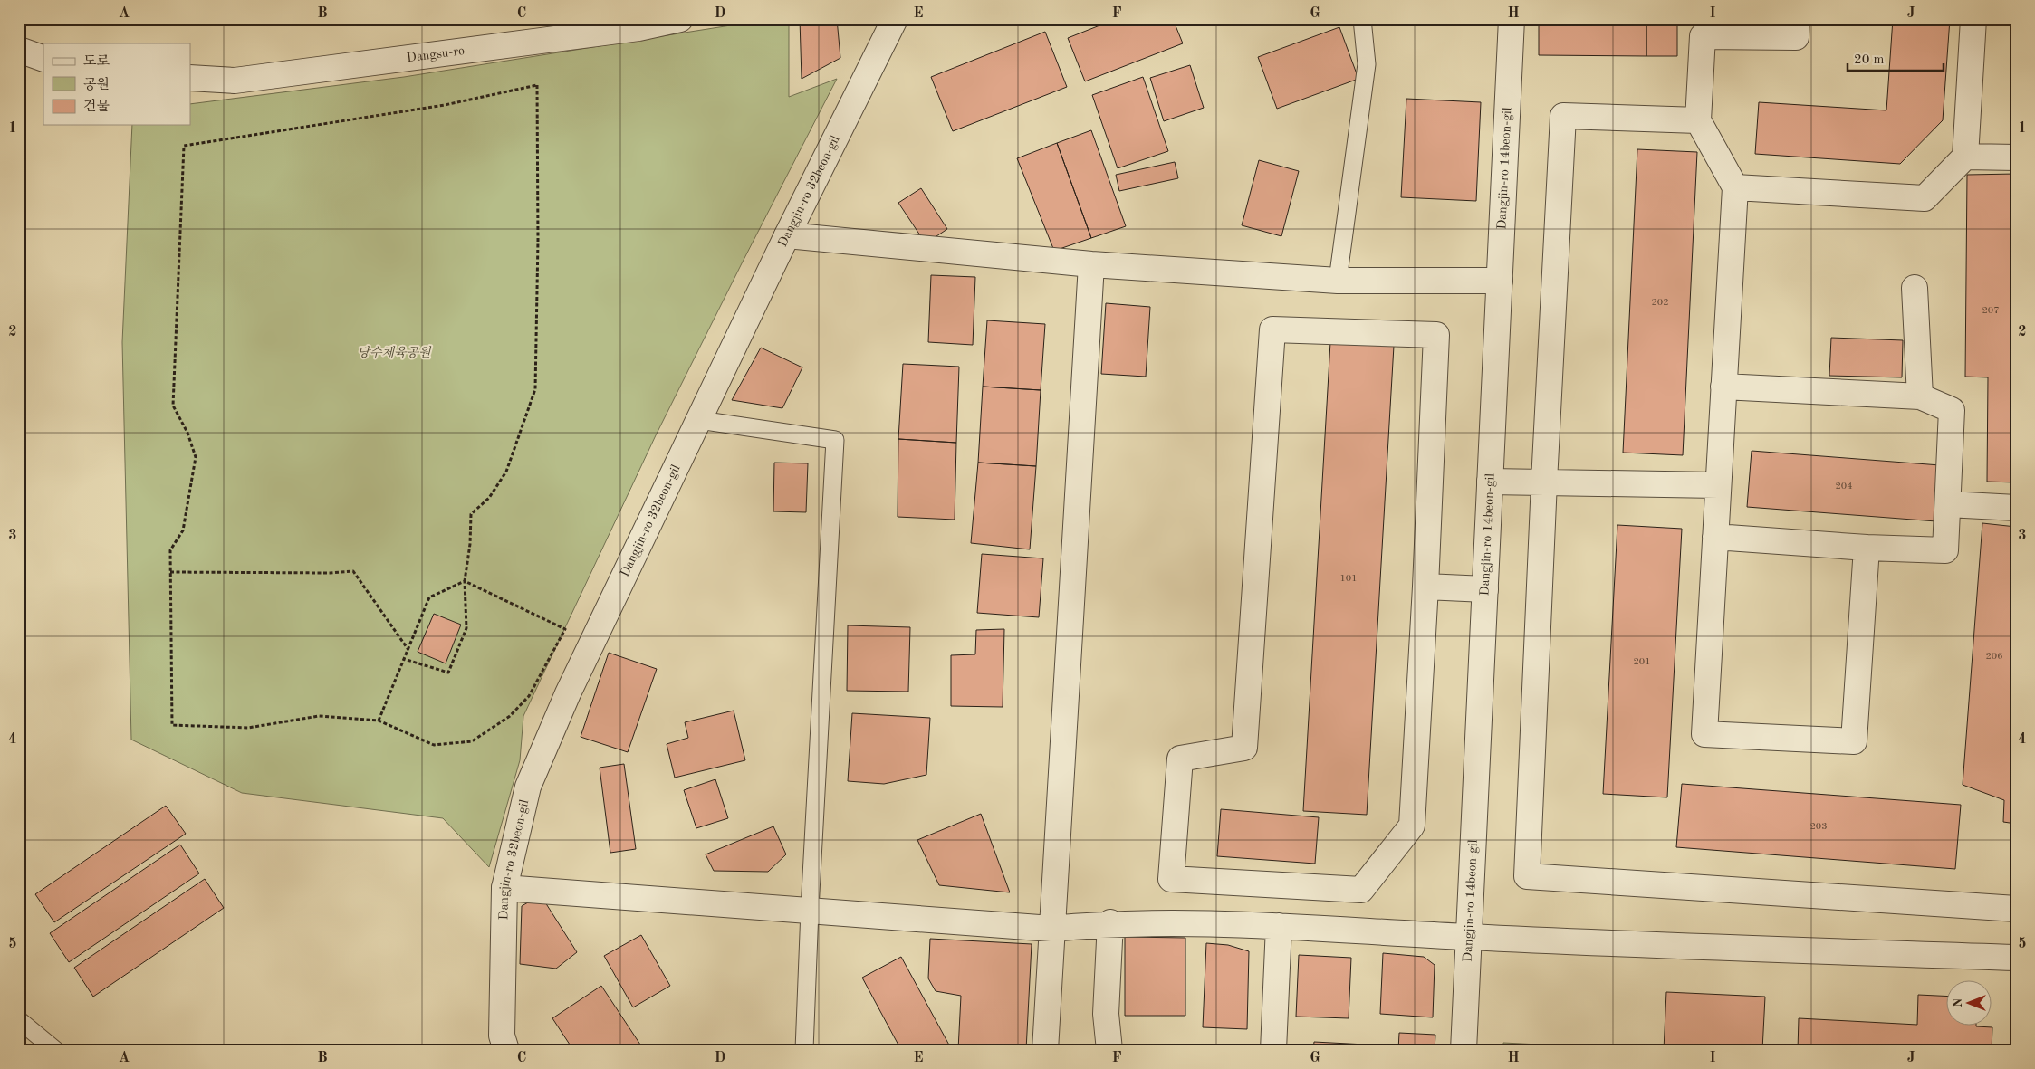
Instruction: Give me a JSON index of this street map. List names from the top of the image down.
{
  "streets": {
    "street": ["Dangsu-ro", "Dangjin-ro 14beon-gil", "Dangjin-ro 32beon-gil"]
  },
  "parks": ["당수체육공원"],
  "house_numbers": [
    "202",
    "207",
    "204",
    "101",
    "206",
    "201",
    "203"
  ],
  "legend": ["도로", "공원", "건물"],
  "scale_bar": "20 m",
  "north": "left",
  "grid": {
    "columns": [
      "A",
      "B",
      "C",
      "D",
      "E",
      "F",
      "G",
      "H",
      "I",
      "J"
    ],
    "rows": [
      "1",
      "2",
      "3",
      "4",
      "5"
    ]
  }
}
